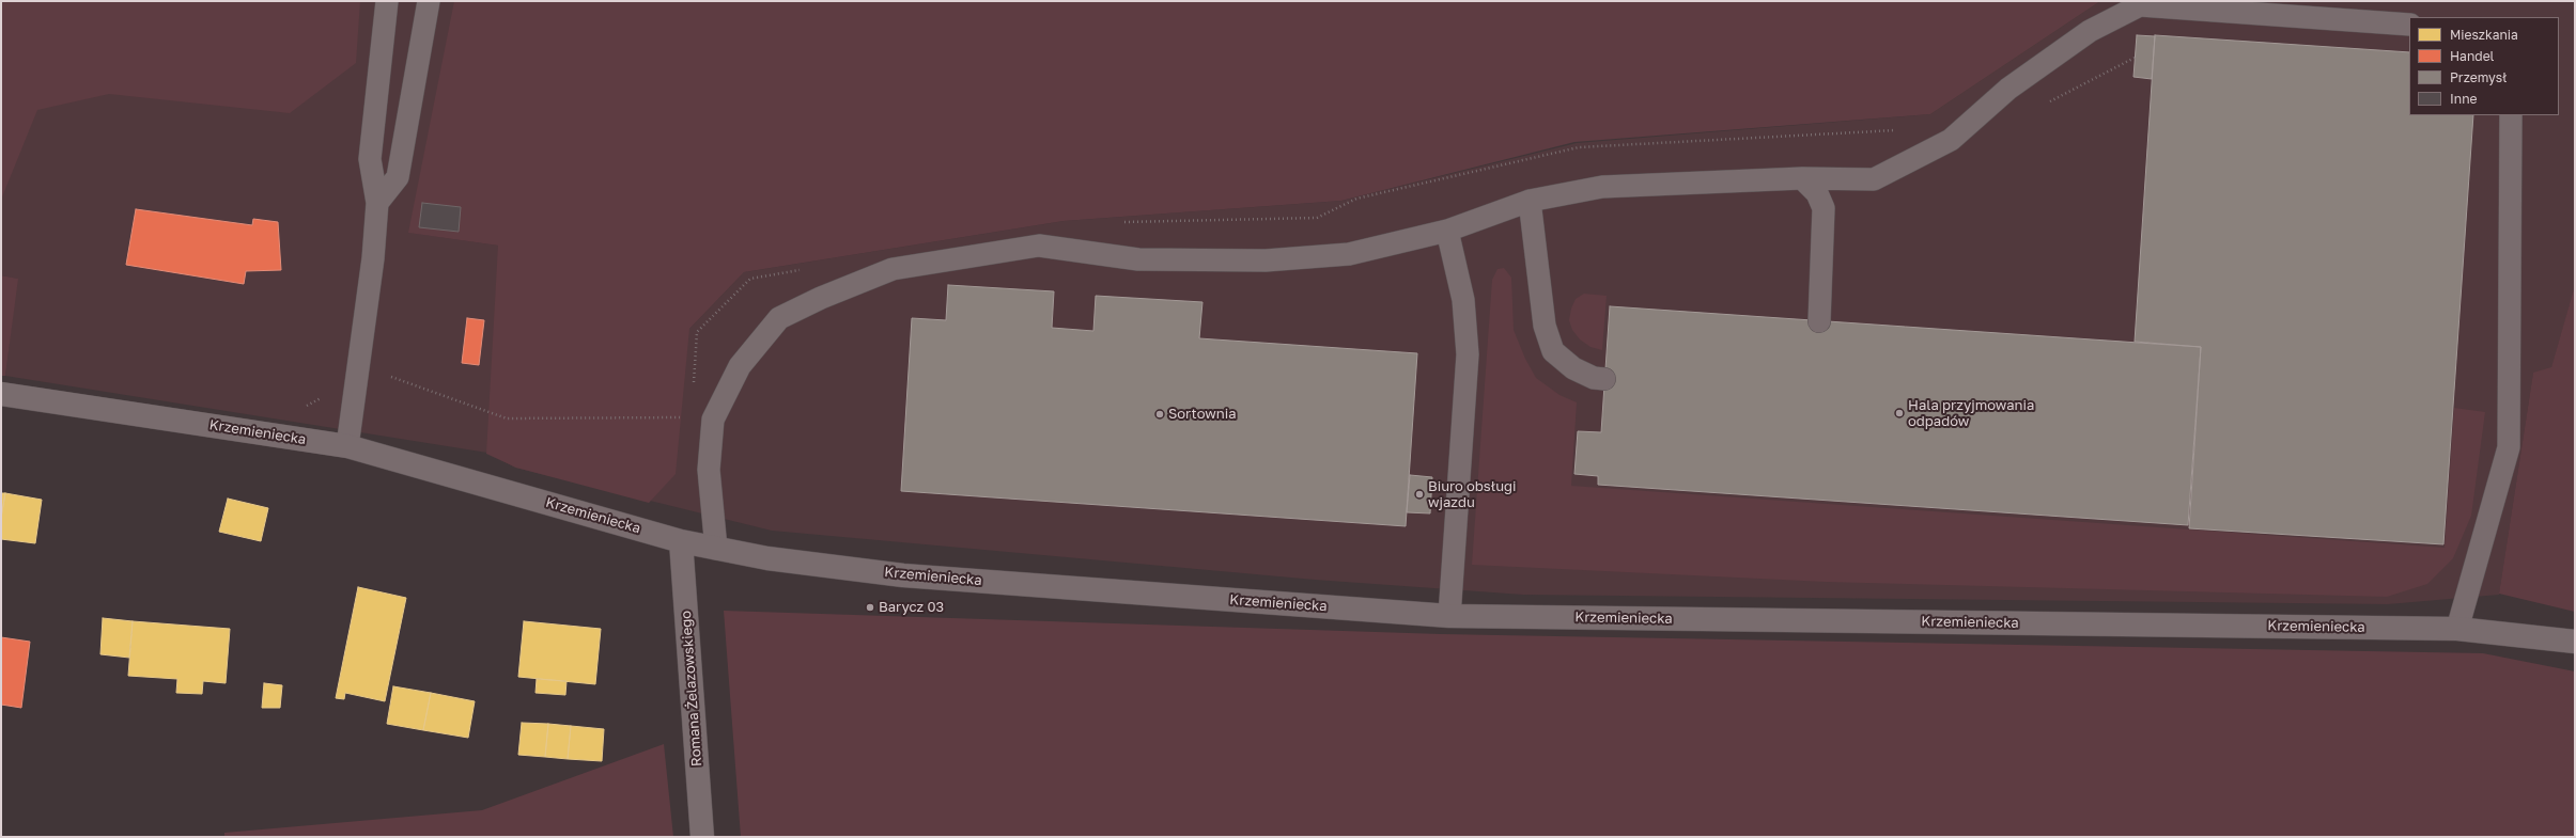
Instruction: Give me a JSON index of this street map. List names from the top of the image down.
{
  "streets": {
    "street": ["Krzemieniecka", "Romana Żelazowskiego"]
  },
  "crossings": [
    ["Krzemieniecka", "Romana Żelazowskiego"]
  ],
  "places": [
    "Hala przyjmowania odpadów",
    "Sortownia",
    "Biuro obsługi wjazdu",
    "Barycz 03"
  ],
  "legend": [
    "Mieszkania",
    "Handel",
    "Przemysł",
    "Inne"
  ]
}
